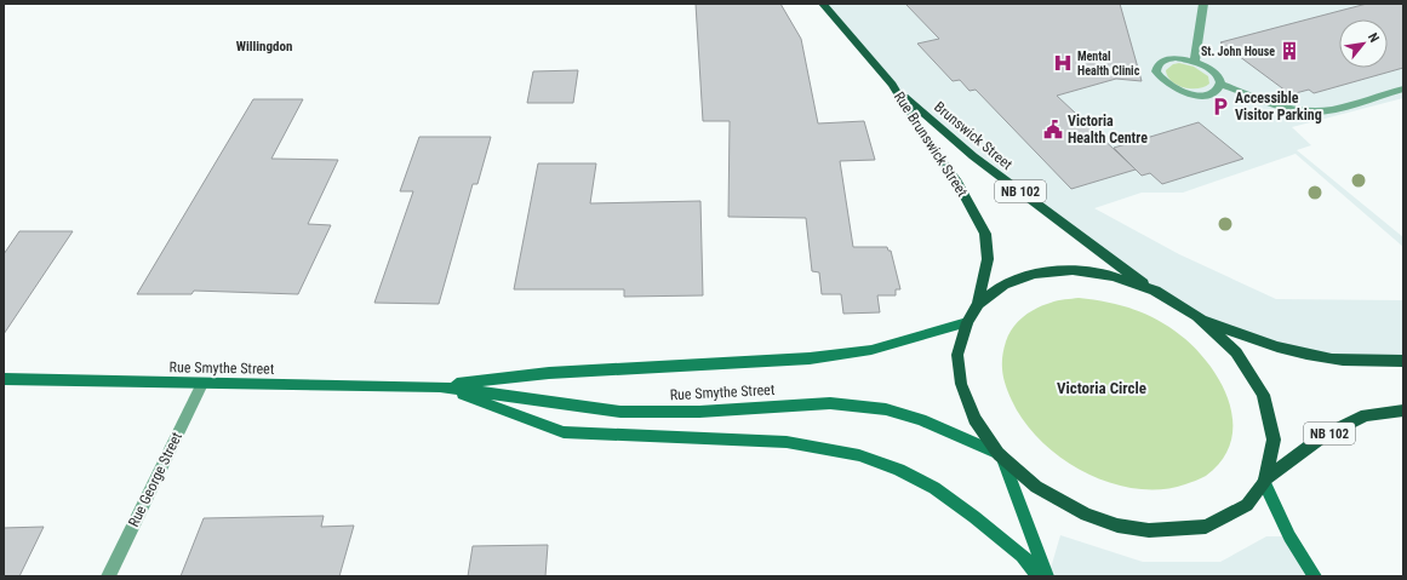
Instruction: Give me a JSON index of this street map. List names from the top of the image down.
{
  "streets": {
    "main road": [
      "Brunswick Street",
      "Rue Brunswick Street",
      "NB 102",
      "Rue Smythe Street"
    ],
    "street": ["Rue George Street"]
  },
  "crossings": [
    ["Brunswick Street", "Rue Brunswick Street"],
    ["Rue Smythe Street", "Rue George Street"]
  ],
  "districts": ["Willingdon", "Victoria Circle"],
  "places": {
    "building": ["St. John House"],
    "hospital": ["Mental Health Clinic"],
    "parking": ["Accessible Visitor Parking"],
    "public building": ["Victoria Health Centre"]
  },
  "north": "top right"
}
